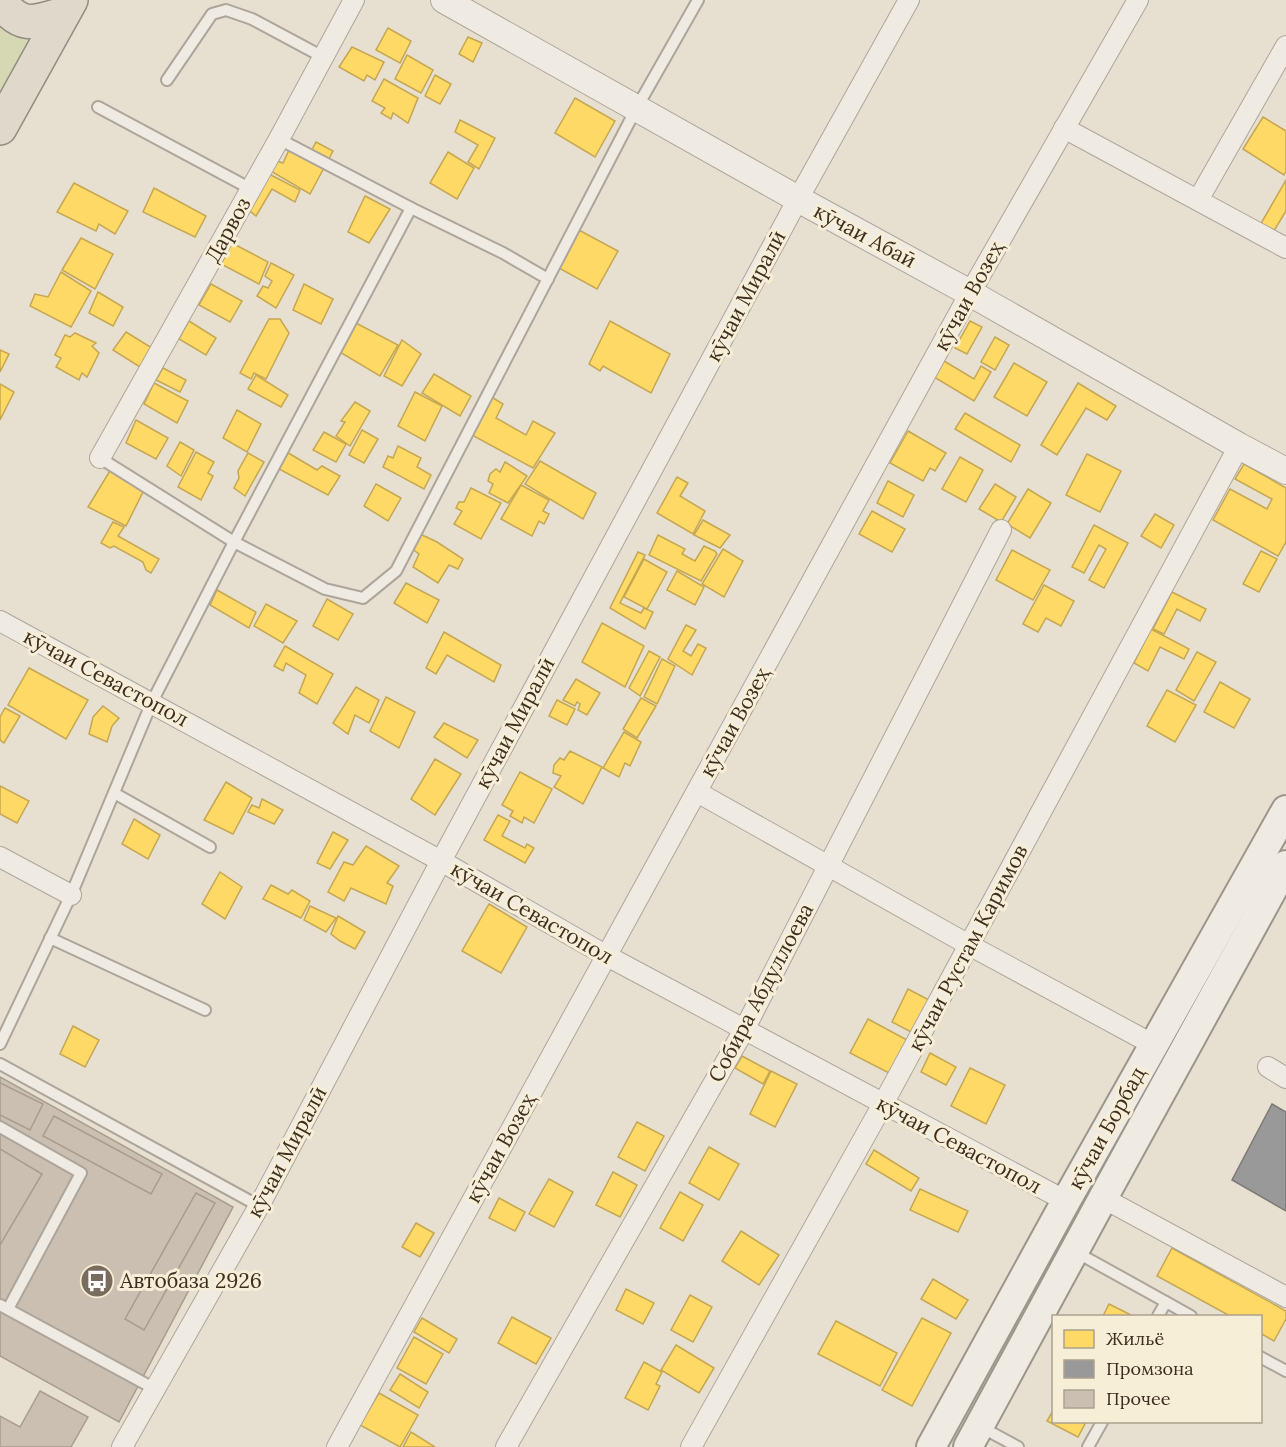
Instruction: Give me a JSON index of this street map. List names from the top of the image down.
{
  "streets": {
    "main road": ["кӯчаи Борбад"],
    "street": [
      "Дарвоз",
      "кӯчаи Абаӣ",
      "кӯчаи Миралӣ",
      "кӯчаи Возеҳ",
      "кӯчаи Севастопол",
      "кӯчаи Рустам Каримов",
      "Собира Абдуллоева"
    ]
  },
  "crossings": [
    ["кӯчаи Абаӣ", "кӯчаи Миралӣ"],
    ["кӯчаи Абаӣ", "кӯчаи Возеҳ"],
    ["кӯчаи Абаӣ", "кӯчаи Рустам Каримов"],
    ["кӯчаи Миралӣ", "кӯчаи Севастопол"],
    ["кӯчаи Возеҳ", "кӯчаи Севастопол"],
    ["кӯчаи Севастопол", "кӯчаи Рустам Каримов"],
    ["кӯчаи Севастопол", "Собира Абдуллоева"],
    ["кӯчаи Севастопол", "кӯчаи Борбад"]
  ],
  "places": {
    "bus stop": ["Автобаза 2926"]
  },
  "legend": ["Жильё", "Промзона", "Прочее"]
}
